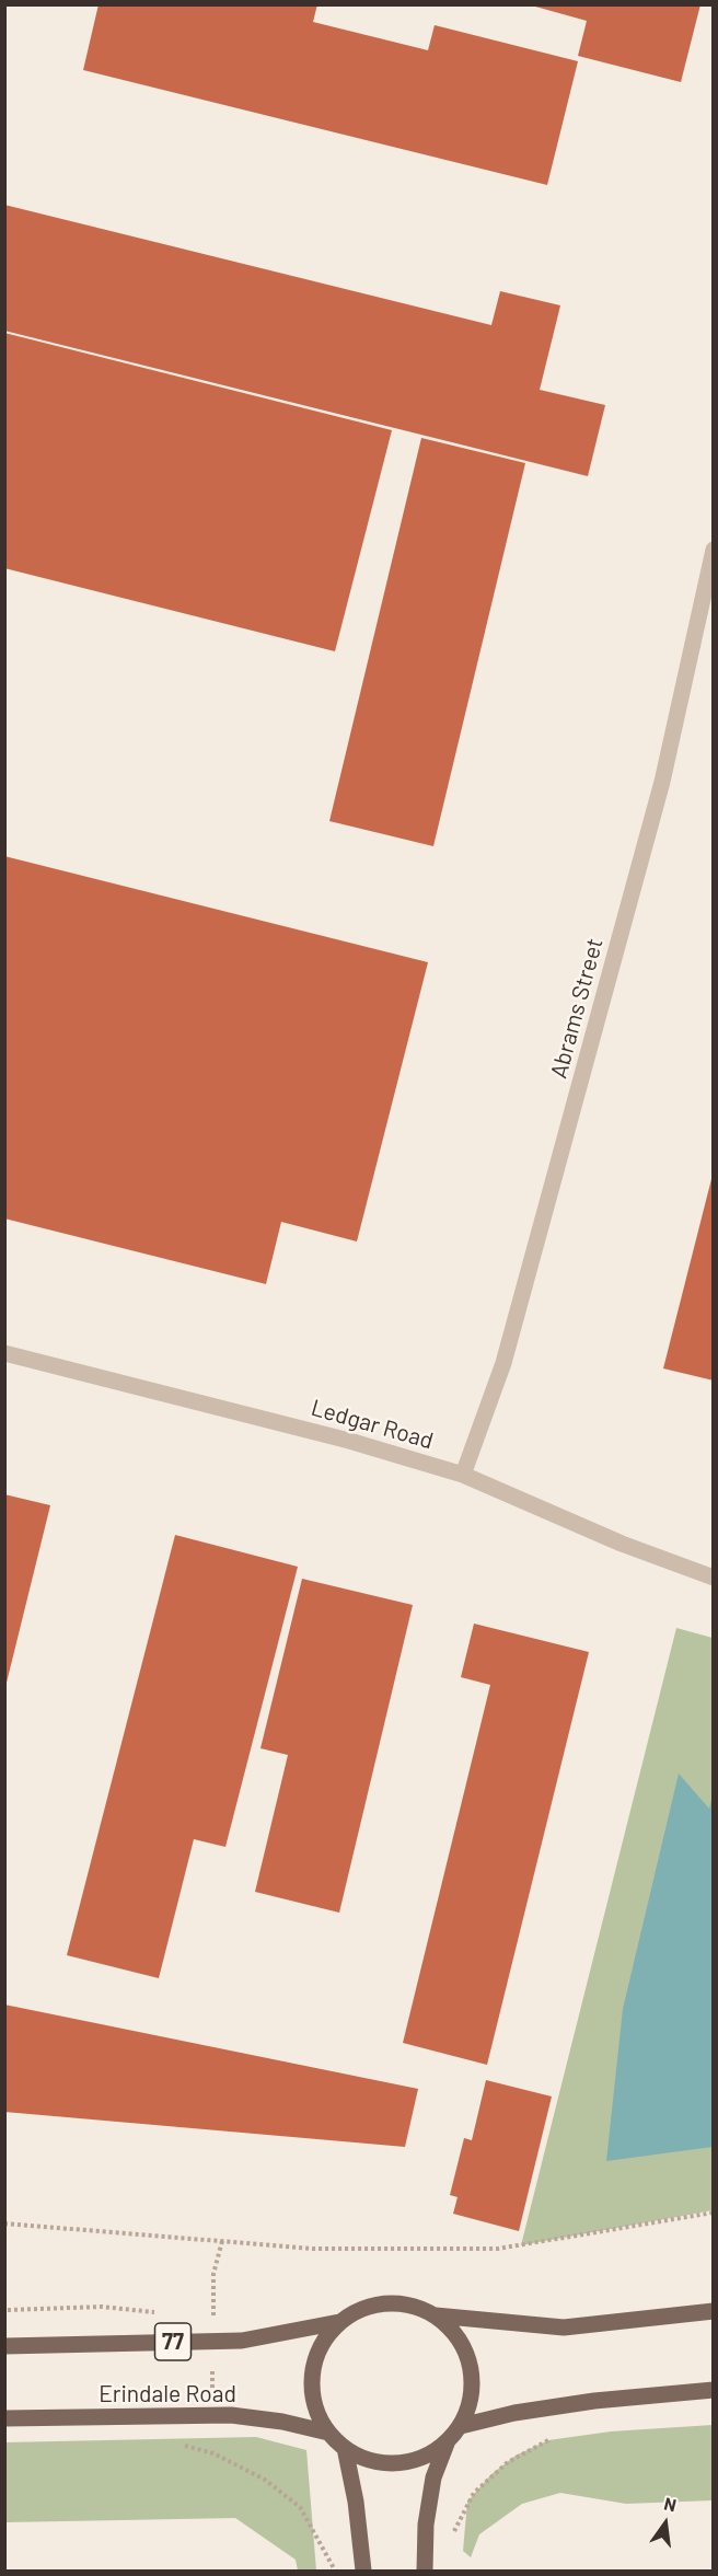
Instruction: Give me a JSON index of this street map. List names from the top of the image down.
{
  "streets": {
    "main road": ["77", "Erindale Road"],
    "street": ["Abrams Street", "Ledgar Road"]
  },
  "crossings": [
    ["Abrams Street", "Ledgar Road"]
  ],
  "north": "top"
}
